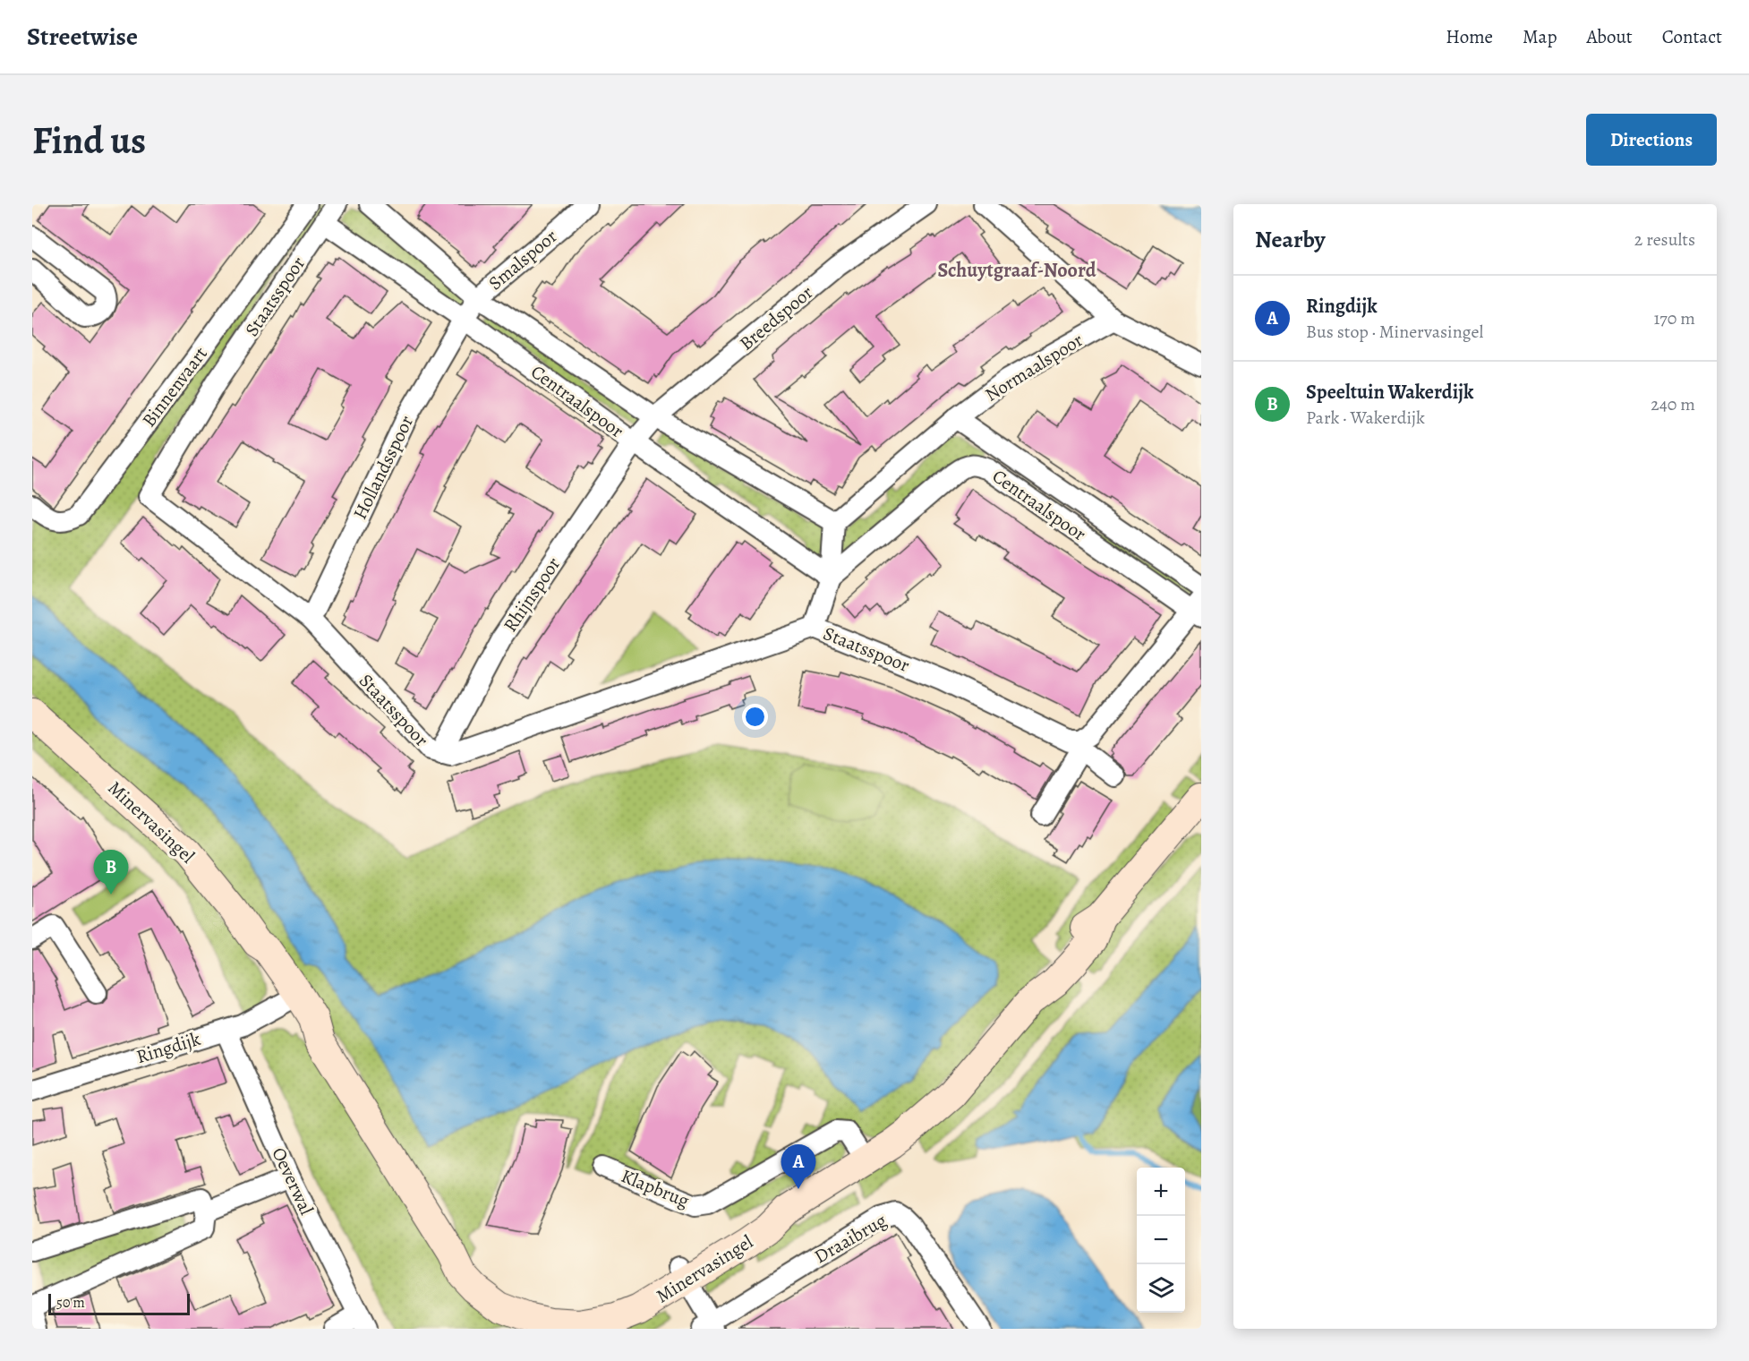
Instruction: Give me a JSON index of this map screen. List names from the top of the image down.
{
  "streets": {
    "street": [
      "Smalspoor",
      "Staatsspoor",
      "Breedspoor",
      "Normaalspoor",
      "Binnenvaart",
      "Centraalspoor",
      "Hollandsspoor",
      "Rhijnspoor",
      "Minervasingel",
      "Ringdijk",
      "Oeverwal",
      "Klapbrug",
      "Draaibrug"
    ]
  },
  "crossings": [
    ["Smalspoor", "Centraalspoor"],
    ["Smalspoor", "Hollandsspoor"],
    ["Staatsspoor", "Centraalspoor"],
    ["Staatsspoor", "Hollandsspoor"],
    ["Staatsspoor", "Rhijnspoor"],
    ["Breedspoor", "Centraalspoor"],
    ["Breedspoor", "Rhijnspoor"],
    ["Normaalspoor", "Centraalspoor"],
    ["Centraalspoor", "Hollandsspoor"],
    ["Centraalspoor", "Rhijnspoor"],
    ["Minervasingel", "Ringdijk"],
    ["Minervasingel", "Klapbrug"],
    ["Ringdijk", "Oeverwal"]
  ],
  "districts": ["Schuytgraaf-Noord"],
  "scale_bar": "50 m",
  "page": {
    "header": "Streetwise",
    "nav": [
      "Home",
      "Map",
      "About",
      "Contact"
    ],
    "buttons": "Directions",
    "title": "Find us",
    "heading": ["Nearby", "2 results"],
    "list": [
      {
        "mark": "A",
        "name": "Ringdijk",
        "note": "Bus stop · Minervasingel",
        "value": "170 m"
      },
      {
        "mark": "B",
        "name": "Speeltuin Wakerdijk",
        "note": "Park · Wakerdijk",
        "value": "240 m"
      }
    ],
    "pins": ["B", "A"],
    "map_buttons": ["+", "−"],
    "scale": "50 m"
  }
}
